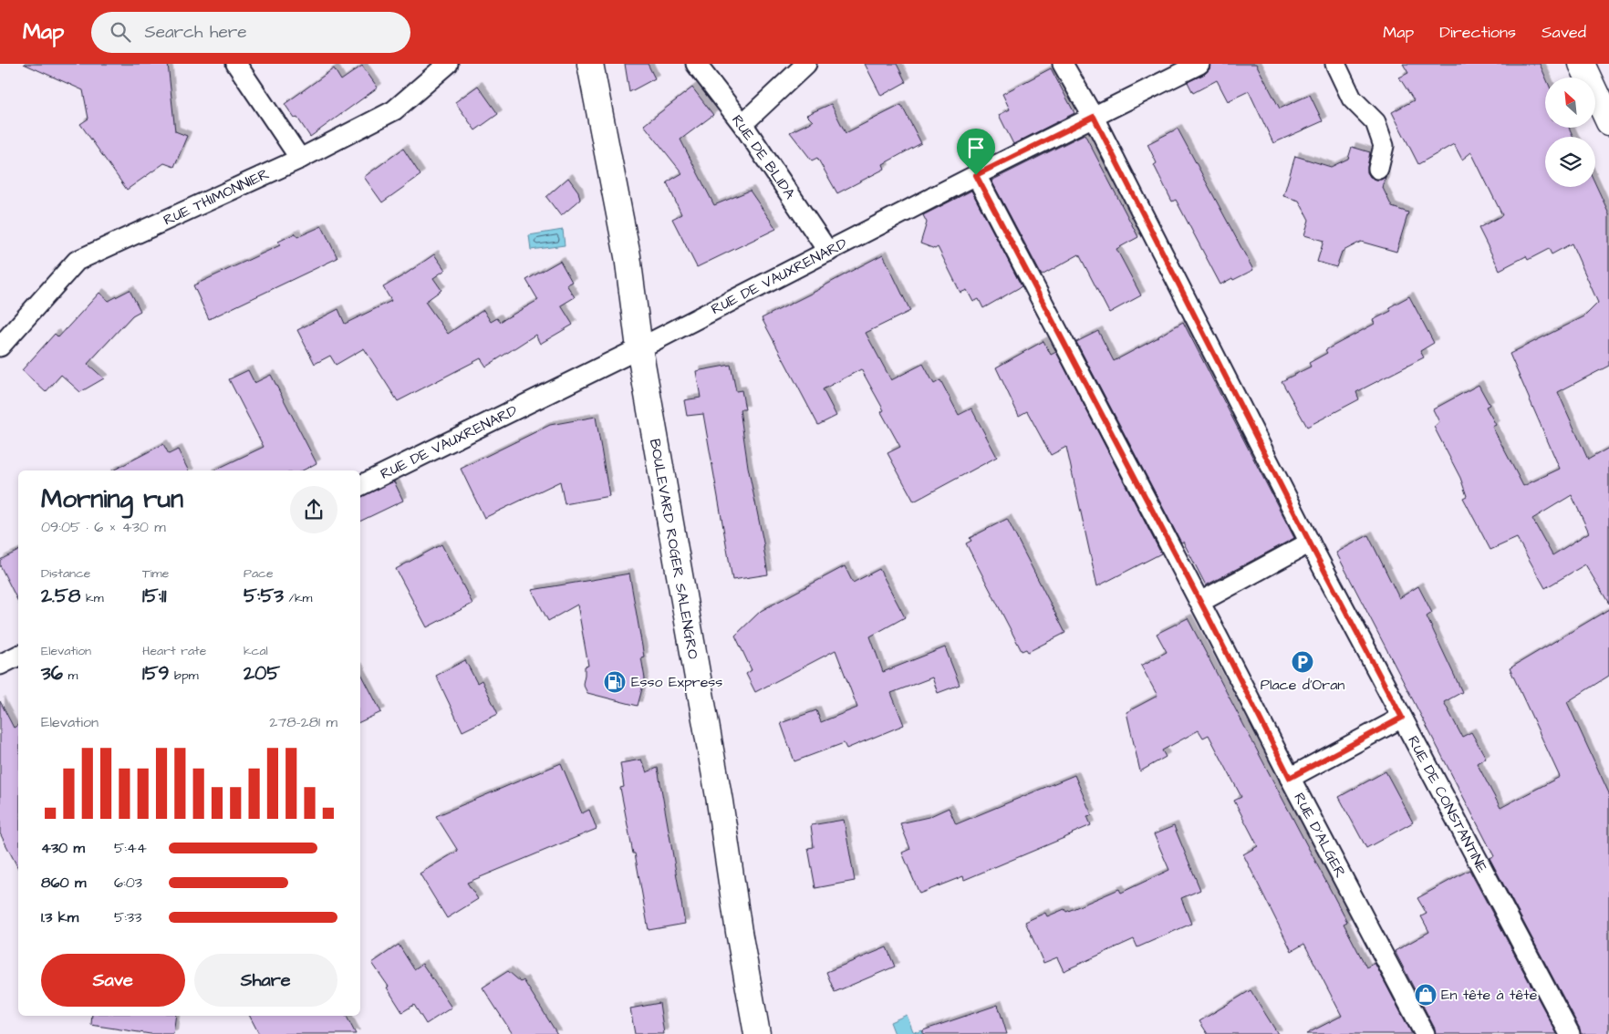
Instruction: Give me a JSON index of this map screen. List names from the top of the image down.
{
  "streets": {
    "main road": ["BOULEVARD ROGER SALENGRO"],
    "street": [
      "RUE DE BLIDA",
      "RUE THIMONNIER",
      "RUE DE VAUXRENARD",
      "RUE DE CONSTANTINE",
      "RUE D'ALGER"
    ]
  },
  "crossings": [
    ["RUE DE BLIDA", "RUE DE VAUXRENARD"],
    ["RUE DE VAUXRENARD", "BOULEVARD ROGER SALENGRO"],
    ["RUE DE VAUXRENARD", "RUE DE CONSTANTINE"],
    ["RUE DE VAUXRENARD", "RUE D'ALGER"]
  ],
  "places": {
    "parking": ["Place d'Oran"],
    "fuel station": ["Esso Express"],
    "shop": ["En tête à tête"]
  },
  "north": "top left",
  "page": {
    "header": "Map",
    "search": "Search here",
    "nav": ["Map", "Directions", "Saved"],
    "heading": ["Morning run", "09:05 · 6 × 430 m"],
    "stats": [
      ["Distance", "2.58 km"],
      ["Time", "15:11"],
      ["Pace", "5:53 /km"],
      ["Elevation", "36 m"],
      ["Heart rate", "159 bpm"],
      ["kcal", "205"]
    ],
    "chart": ["Elevation", "278–281 m"],
    "list": [
      {
        "name": "430 m",
        "note": "5:44"
      },
      {
        "name": "860 m",
        "note": "6:03"
      },
      {
        "name": "1.3 km",
        "note": "5:33"
      }
    ],
    "buttons": ["Save", "Share"]
  }
}
